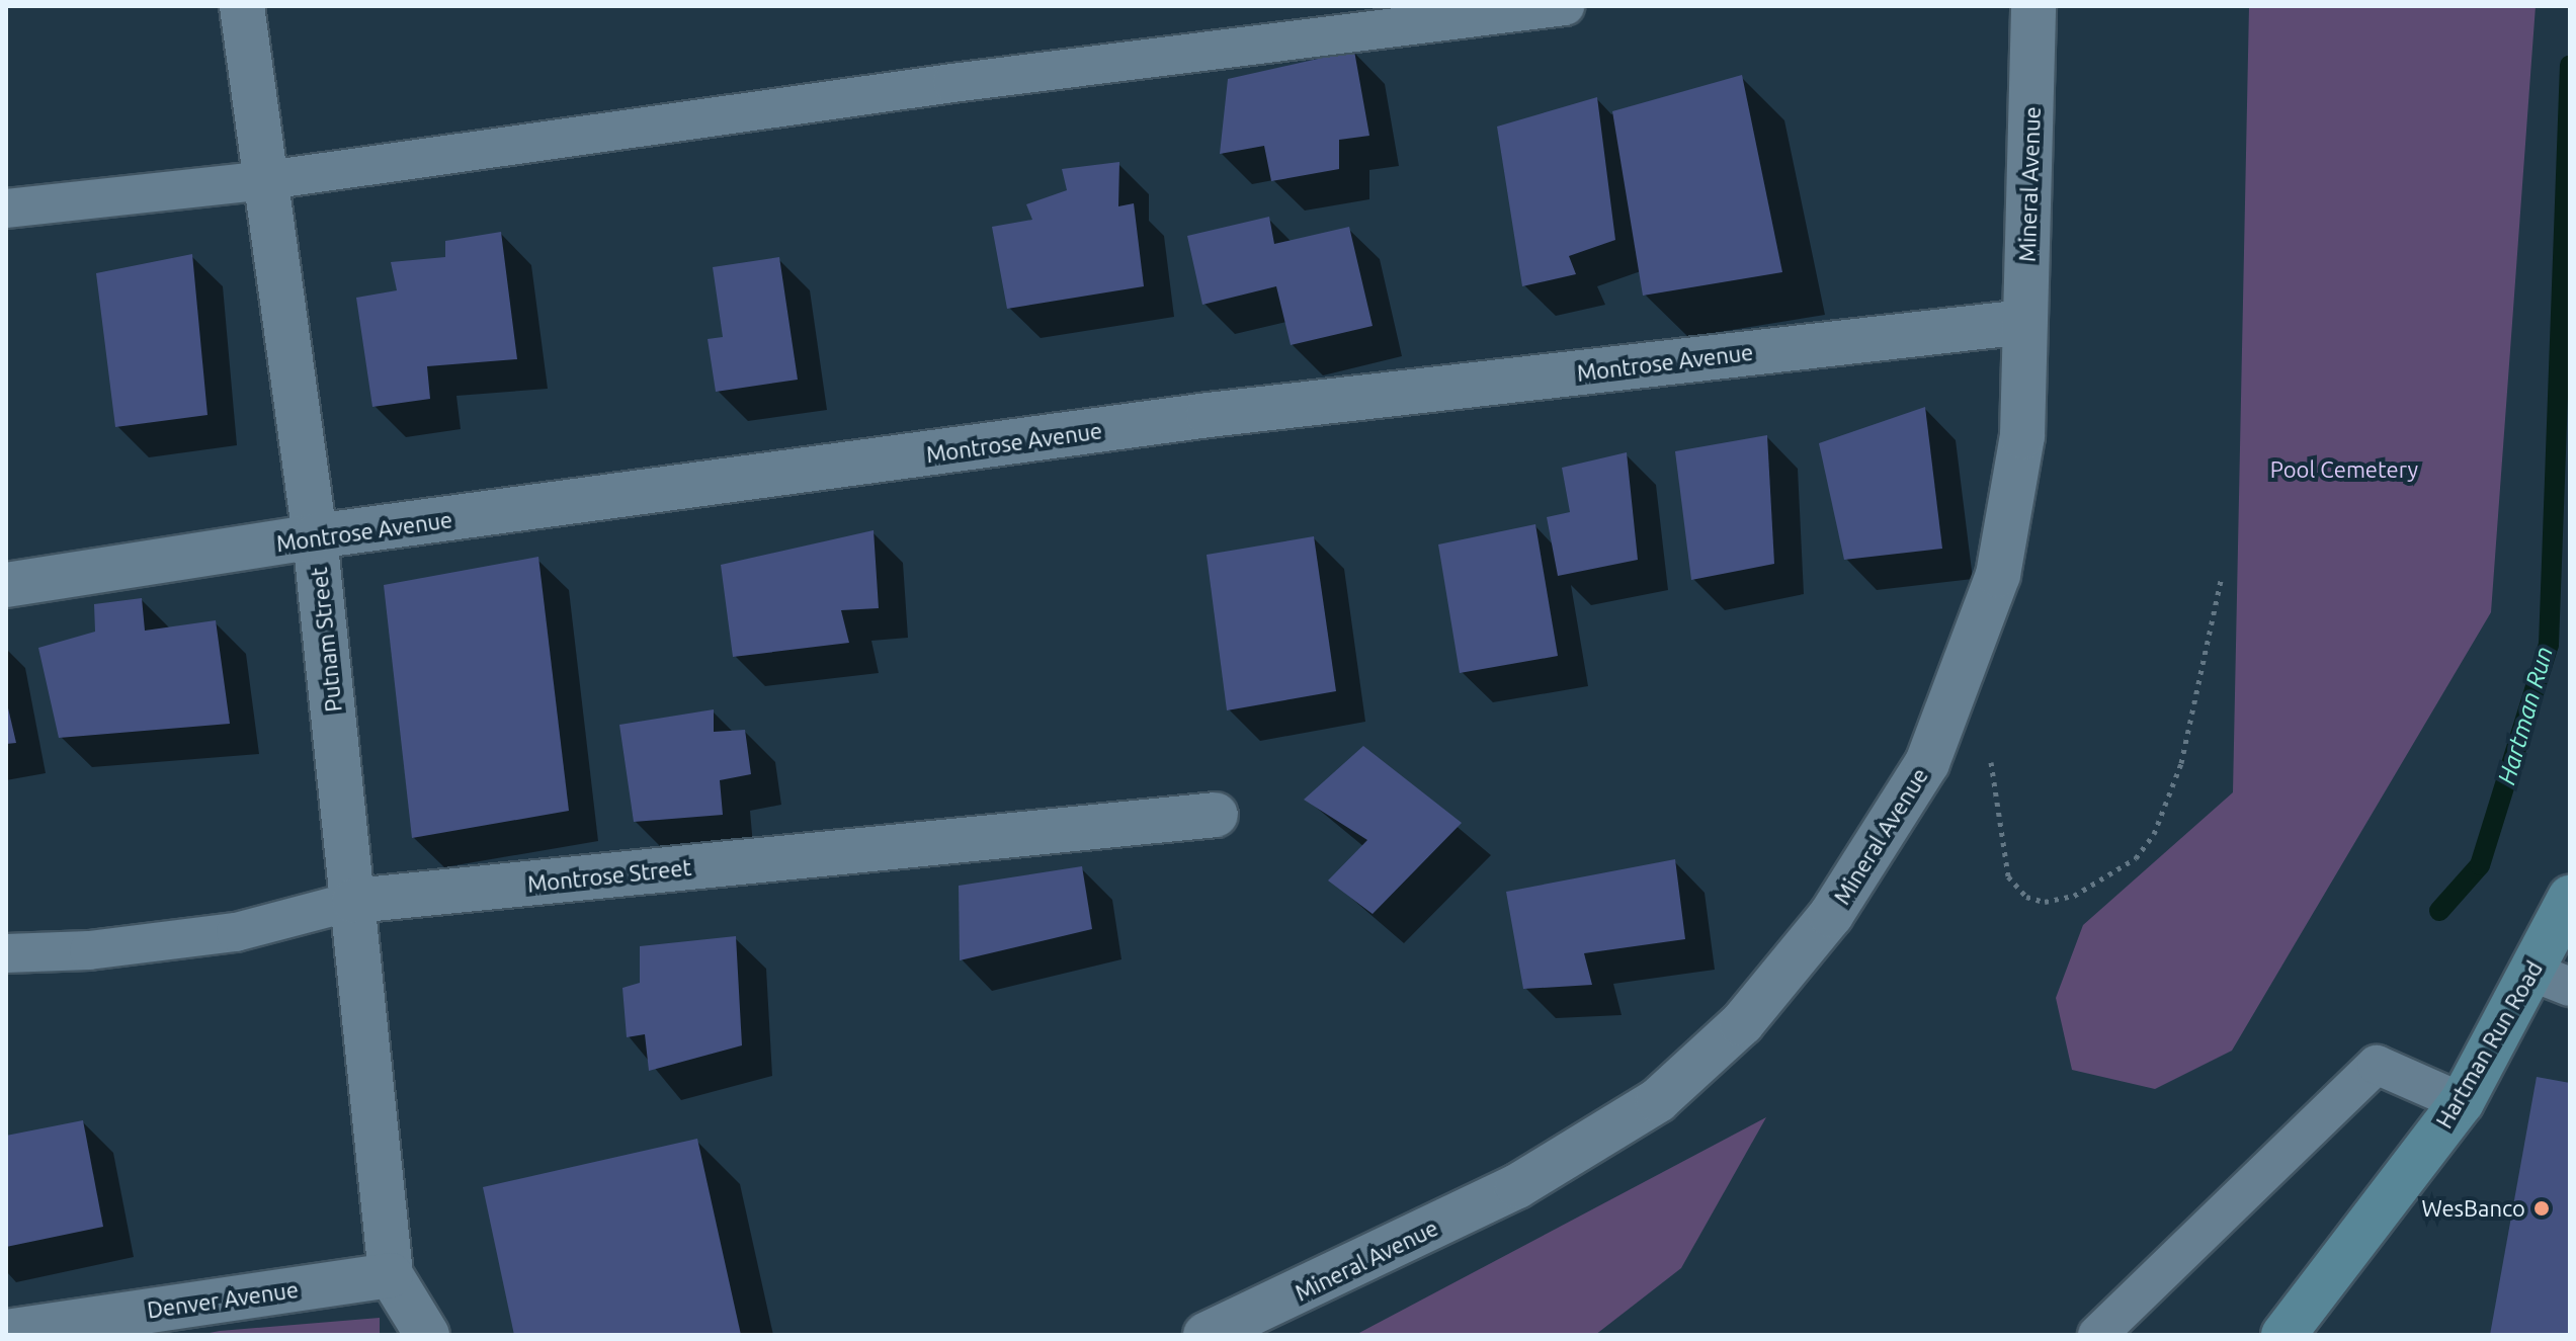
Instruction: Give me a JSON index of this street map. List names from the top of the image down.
{
  "streets": {
    "main road": ["Hartman Run Road"],
    "street": [
      "Mineral Avenue",
      "Montrose Avenue",
      "Putnam Street",
      "Montrose Street",
      "Denver Avenue"
    ]
  },
  "crossings": [
    ["Mineral Avenue", "Montrose Avenue"],
    ["Montrose Avenue", "Putnam Street"],
    ["Putnam Street", "Montrose Street"],
    ["Putnam Street", "Denver Avenue"]
  ],
  "water": ["Hartman Run"],
  "parks": ["Pool Cemetery"],
  "places": ["WesBanco"]
}
